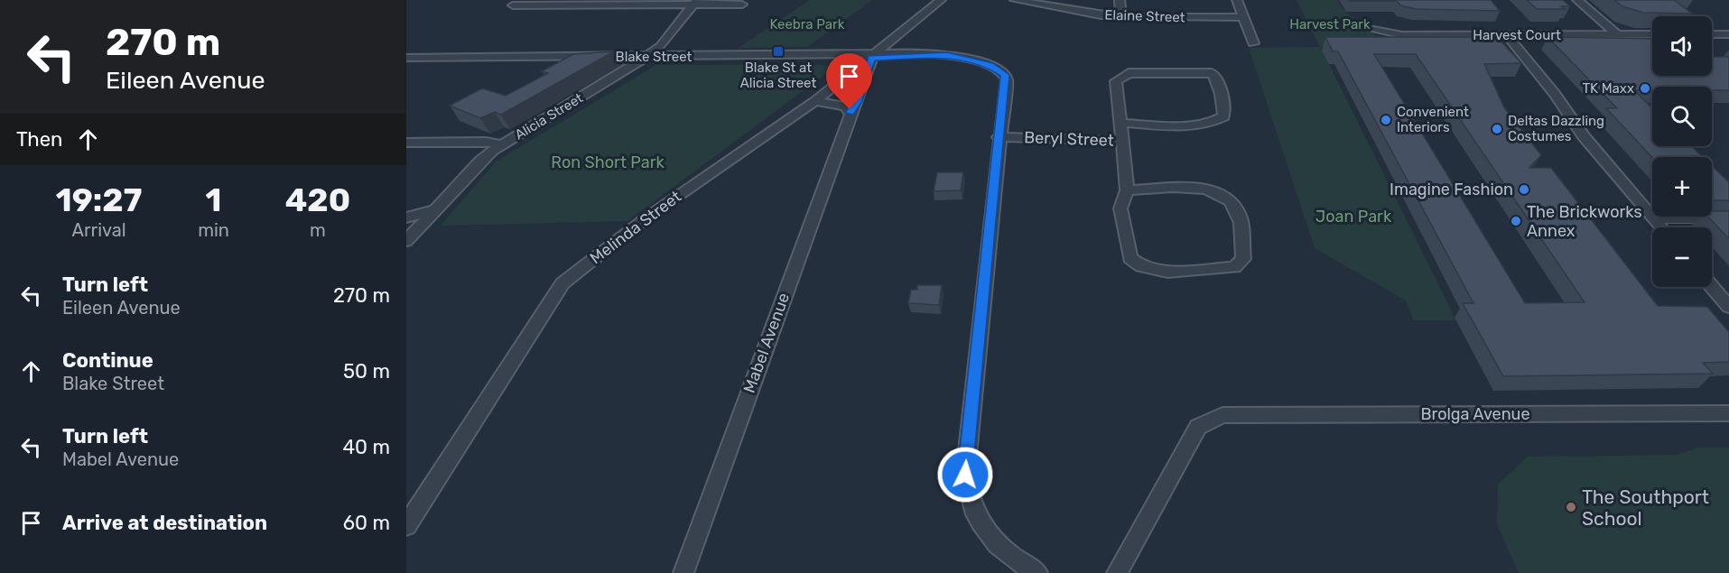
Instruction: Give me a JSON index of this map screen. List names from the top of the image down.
{
  "streets": {
    "street": [
      "Elaine Street",
      "Harvest Court",
      "Blake Street",
      "Alicia Street",
      "Beryl Street",
      "Melinda Street",
      "Mabel Avenue",
      "Brolga Avenue"
    ]
  },
  "crossings": [
    ["Blake Street", "Alicia Street"],
    ["Blake Street", "Beryl Street"],
    ["Blake Street", "Melinda Street"],
    ["Blake Street", "Mabel Avenue"],
    ["Melinda Street", "Mabel Avenue"]
  ],
  "parks": [
    "Keebra Park",
    "Harvest Park",
    "Ron Short Park",
    "Joan Park"
  ],
  "places": {
    "transit": ["Blake St at Alicia Street"],
    "other": [
      "TK Maxx",
      "Convenient Interiors",
      "Deltas Dazzling Costumes",
      "Imagine Fashion",
      "The Brickworks Annex",
      "The Southport School"
    ]
  },
  "page": {
    "turn": ["270 m", "Eileen Avenue"],
    "map_buttons": ["+", "−"],
    "then": "Then",
    "eta": [
      "19:27",
      "Arrival",
      "1",
      "min",
      "420",
      "m"
    ],
    "list": [
      {
        "name": "Turn left",
        "note": "Eileen Avenue",
        "value": "270 m"
      },
      {
        "name": "Continue",
        "note": "Blake Street",
        "value": "50 m"
      },
      {
        "name": "Turn left",
        "note": "Mabel Avenue",
        "value": "40 m"
      },
      {
        "name": "Arrive at destination",
        "value": "60 m"
      }
    ]
  }
}
